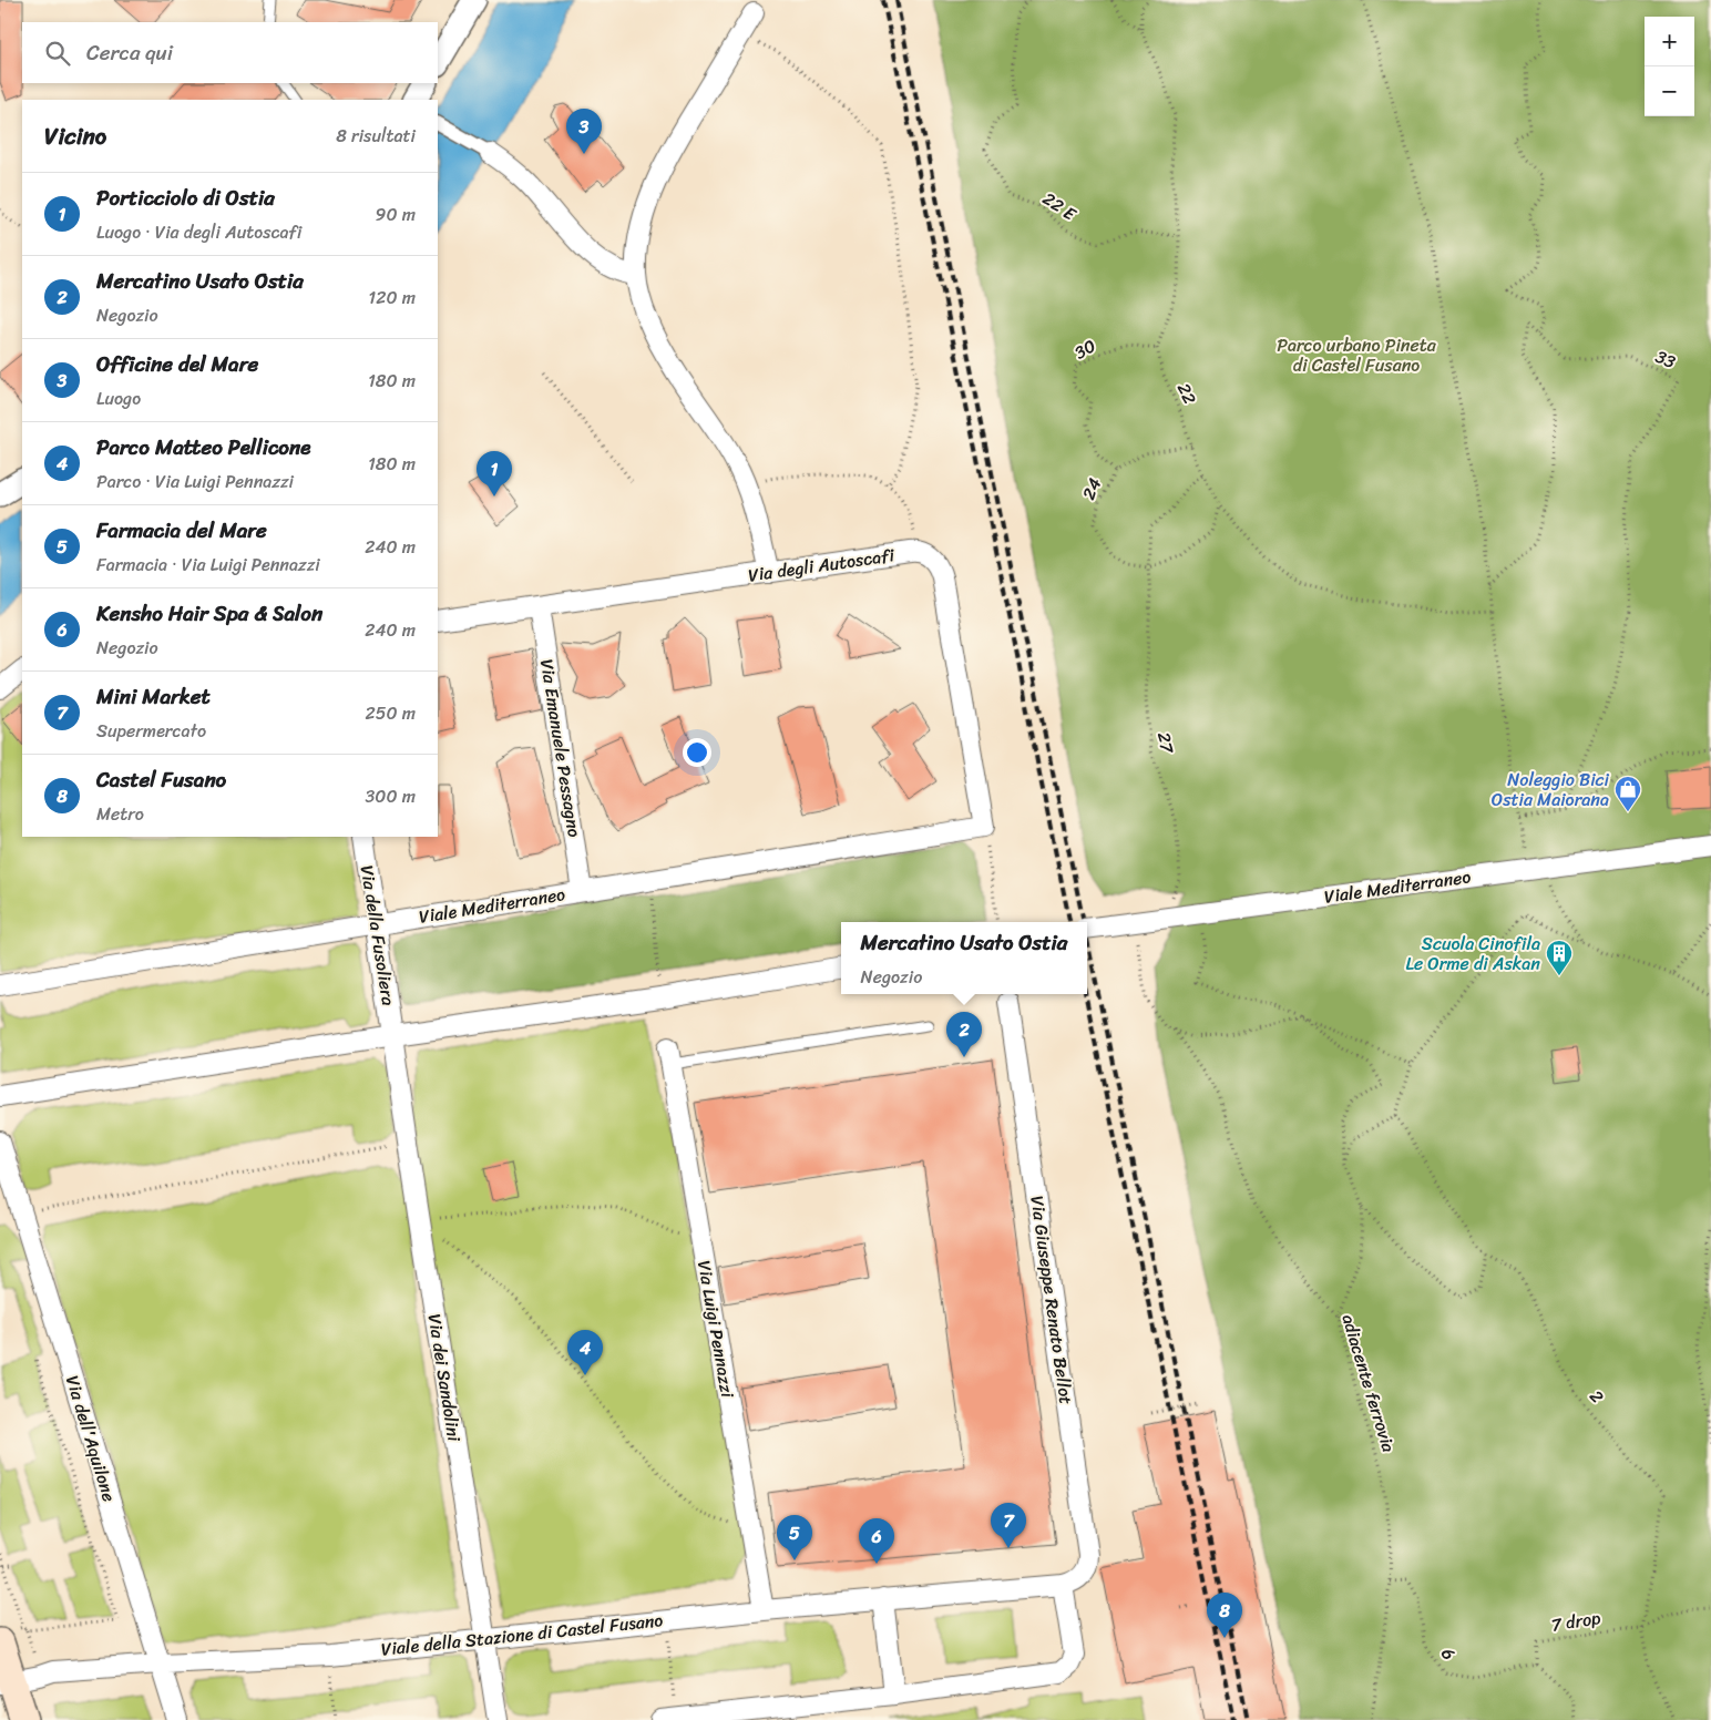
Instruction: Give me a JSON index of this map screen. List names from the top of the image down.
{
  "streets": {
    "street": [
      "Via degli Autoscafi",
      "Via Emanuele Pessagno",
      "Viale Mediterraneo",
      "Via della Fusoliera",
      "Via Giuseppe Renato Bellot",
      "Via Luigi Pennazzi",
      "Via dei Sandolini",
      "Via dell'Aquilone",
      "Viale della Stazione di Castel Fusano"
    ],
    "path": [
      "22 E",
      "30",
      "33",
      "22",
      "24",
      "27",
      "adiacente ferrovia",
      "2",
      "7 drop",
      "6"
    ]
  },
  "crossings": [
    ["30", "22"],
    ["30", "24"],
    ["22", "24"],
    ["22", "27"],
    ["24", "27"],
    ["Via degli Autoscafi", "Via Emanuele Pessagno"],
    ["Via degli Autoscafi", "Viale Mediterraneo"],
    ["27", "Viale Mediterraneo"],
    ["Via Emanuele Pessagno", "Viale Mediterraneo"],
    ["Viale Mediterraneo", "Via della Fusoliera"],
    ["Viale Mediterraneo", "adiacente ferrovia"],
    ["Via della Fusoliera", "Via dei Sandolini"],
    ["Via Giuseppe Renato Bellot", "Viale della Stazione di Castel Fusano"],
    ["Via Luigi Pennazzi", "Viale della Stazione di Castel Fusano"],
    ["Via dei Sandolini", "Viale della Stazione di Castel Fusano"],
    ["adiacente ferrovia", "6"],
    ["2", "7 drop"],
    ["Via dell'Aquilone", "Viale della Stazione di Castel Fusano"],
    ["7 drop", "6"]
  ],
  "parks": ["Parco urbano Pineta di Castel Fusano"],
  "places": {
    "shop": ["Noleggio Bici Ostia Maiorana"],
    "building": ["Scuola Cinofila Le Orme di Askan"]
  },
  "page": {
    "map_buttons": ["+", "−"],
    "search": "Cerca qui",
    "heading": ["Vicino", "8 risultati"],
    "pins": [
      "3",
      "1",
      "2",
      "4",
      "7",
      "5",
      "6",
      "8"
    ],
    "list": [
      {
        "mark": "1",
        "name": "Porticciolo di Ostia",
        "note": "Luogo · Via degli Autoscafi",
        "value": "90 m"
      },
      {
        "mark": "2",
        "name": "Mercatino Usato Ostia",
        "note": "Negozio",
        "value": "120 m"
      },
      {
        "mark": "3",
        "name": "Officine del Mare",
        "note": "Luogo",
        "value": "180 m"
      },
      {
        "mark": "4",
        "name": "Parco Matteo Pellicone",
        "note": "Parco · Via Luigi Pennazzi",
        "value": "180 m"
      },
      {
        "mark": "5",
        "name": "Farmacia del Mare",
        "note": "Farmacia · Via Luigi Pennazzi",
        "value": "240 m"
      },
      {
        "mark": "6",
        "name": "Kensho Hair Spa & Salon",
        "note": "Negozio",
        "value": "240 m"
      },
      {
        "mark": "7",
        "name": "Mini Market",
        "note": "Supermercato",
        "value": "250 m"
      },
      {
        "mark": "8",
        "name": "Castel Fusano",
        "note": "Metro",
        "value": "300 m"
      }
    ],
    "popup": ["Mercatino Usato Ostia", "Negozio"]
  }
}
